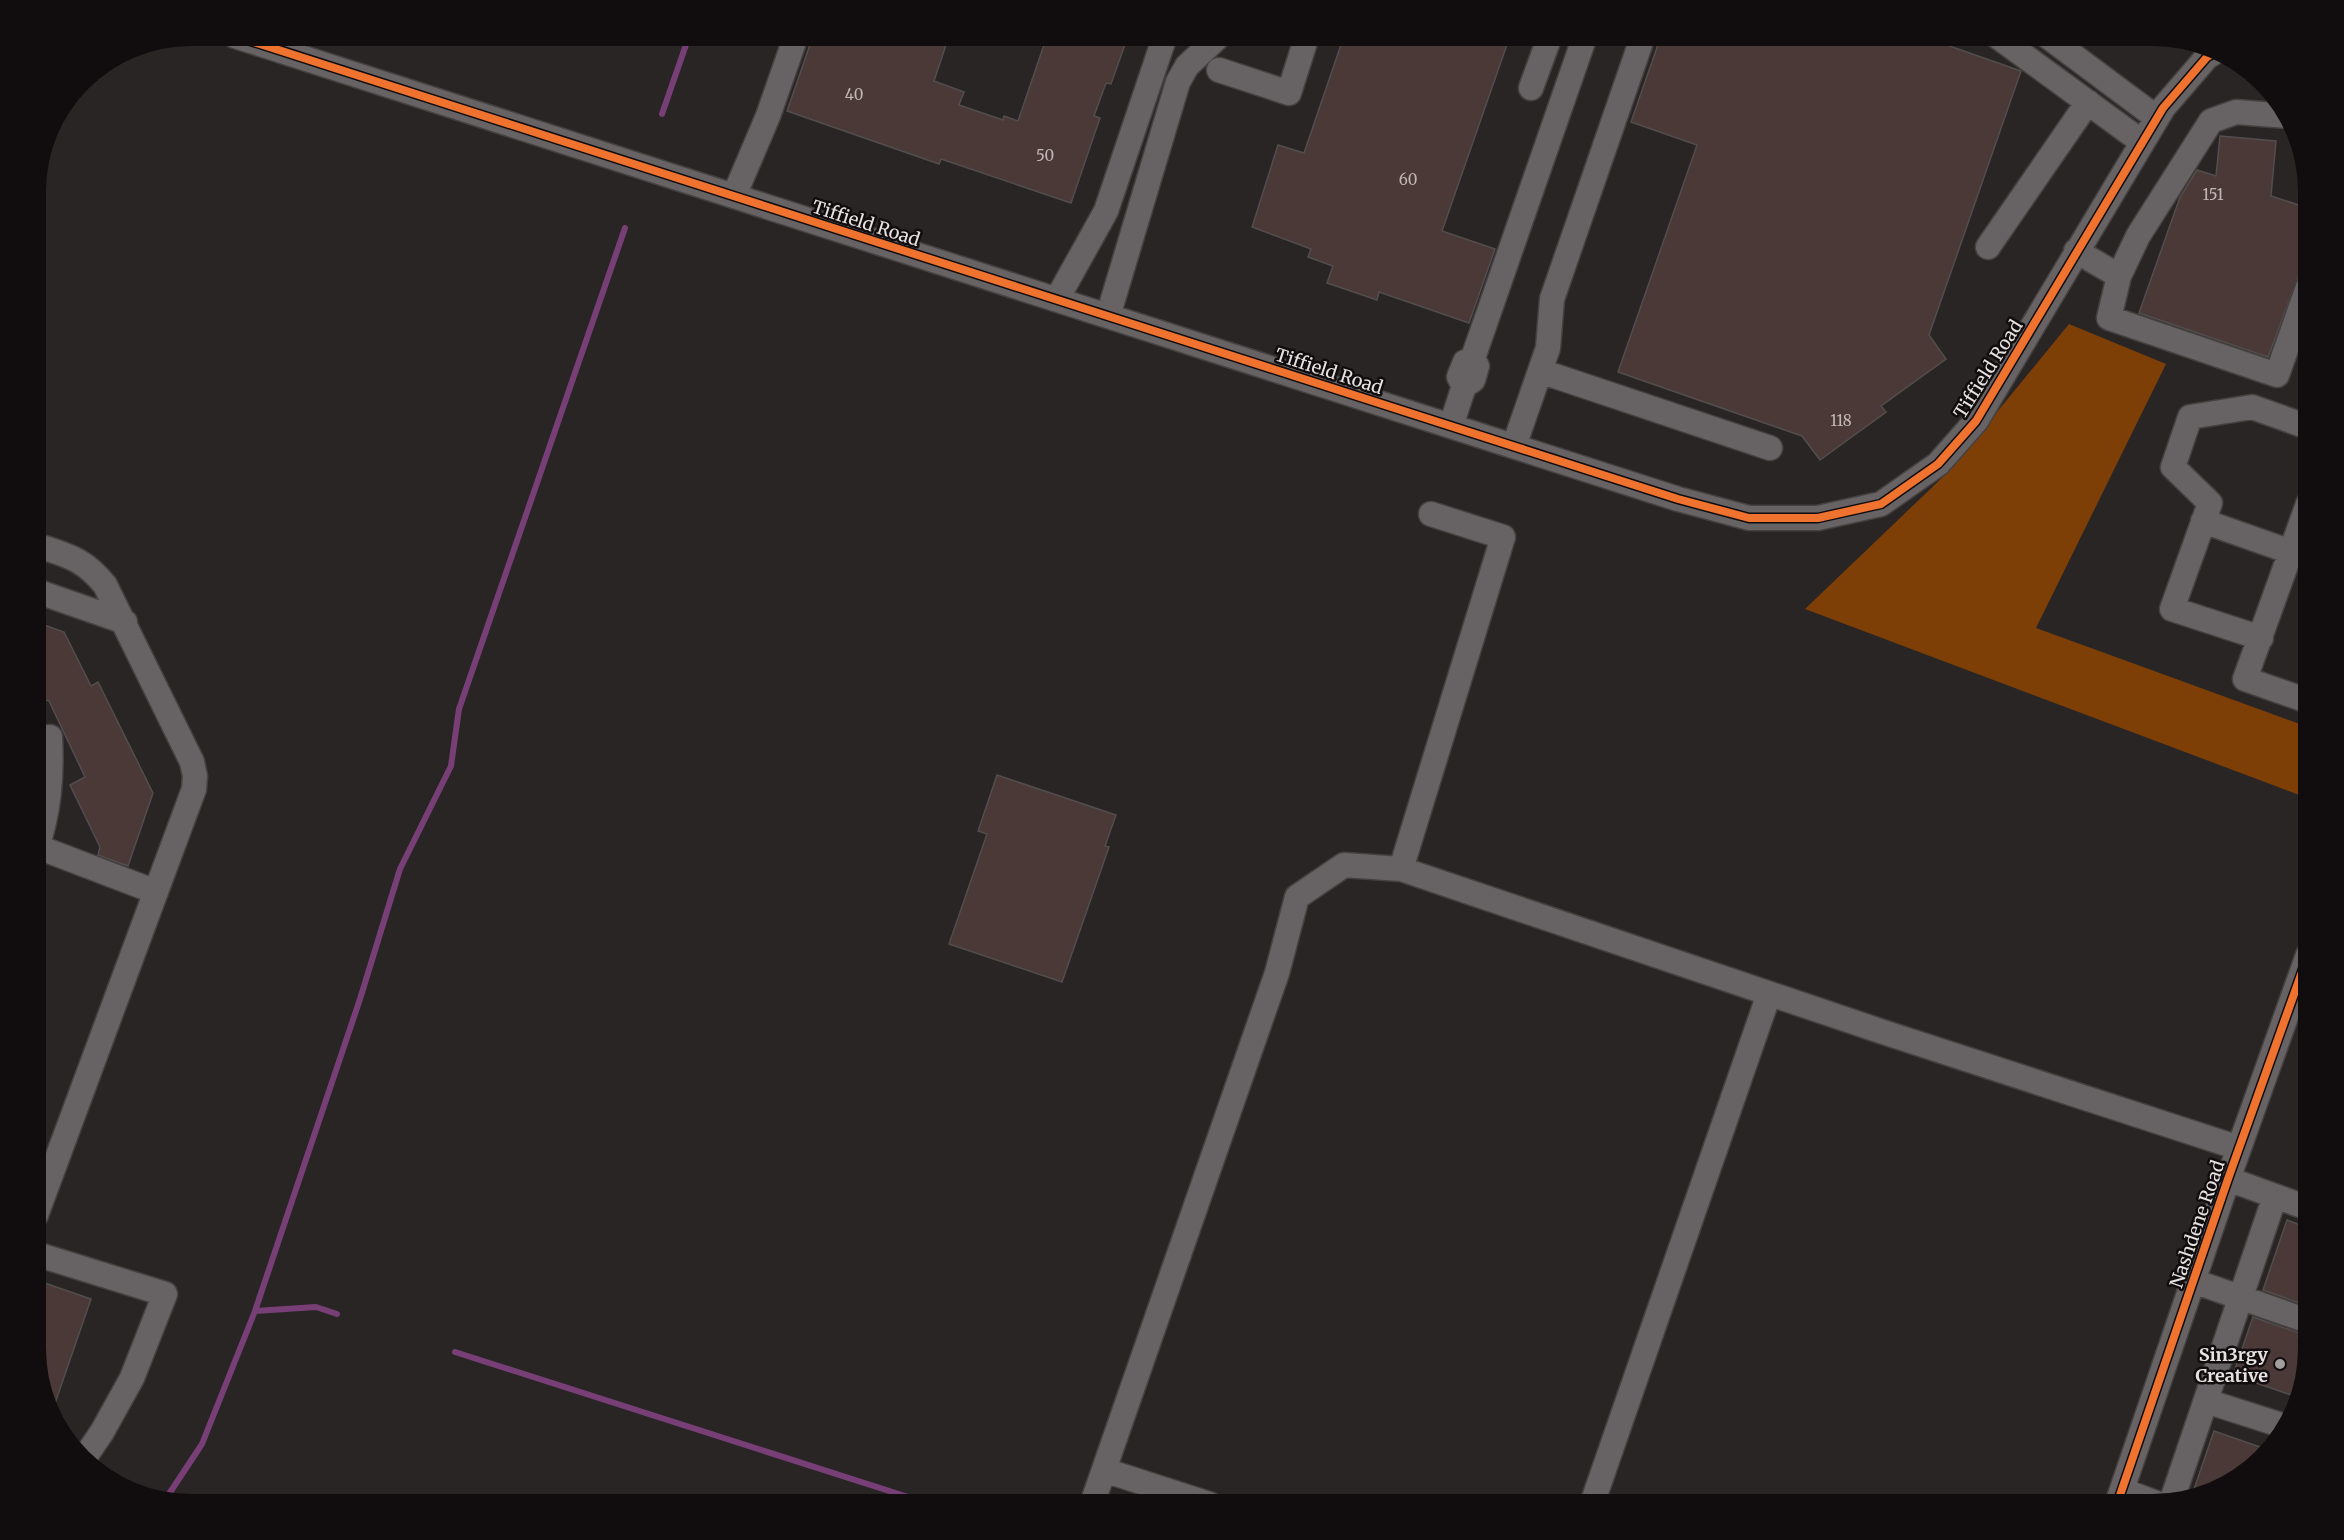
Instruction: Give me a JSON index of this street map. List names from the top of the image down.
{
  "streets": {
    "street": ["Tiffield Road", "Nashdene Road"]
  },
  "places": ["Sin3rgy Creative"],
  "house_numbers": [
    "40",
    "50",
    "60",
    "151",
    "118"
  ]
}
